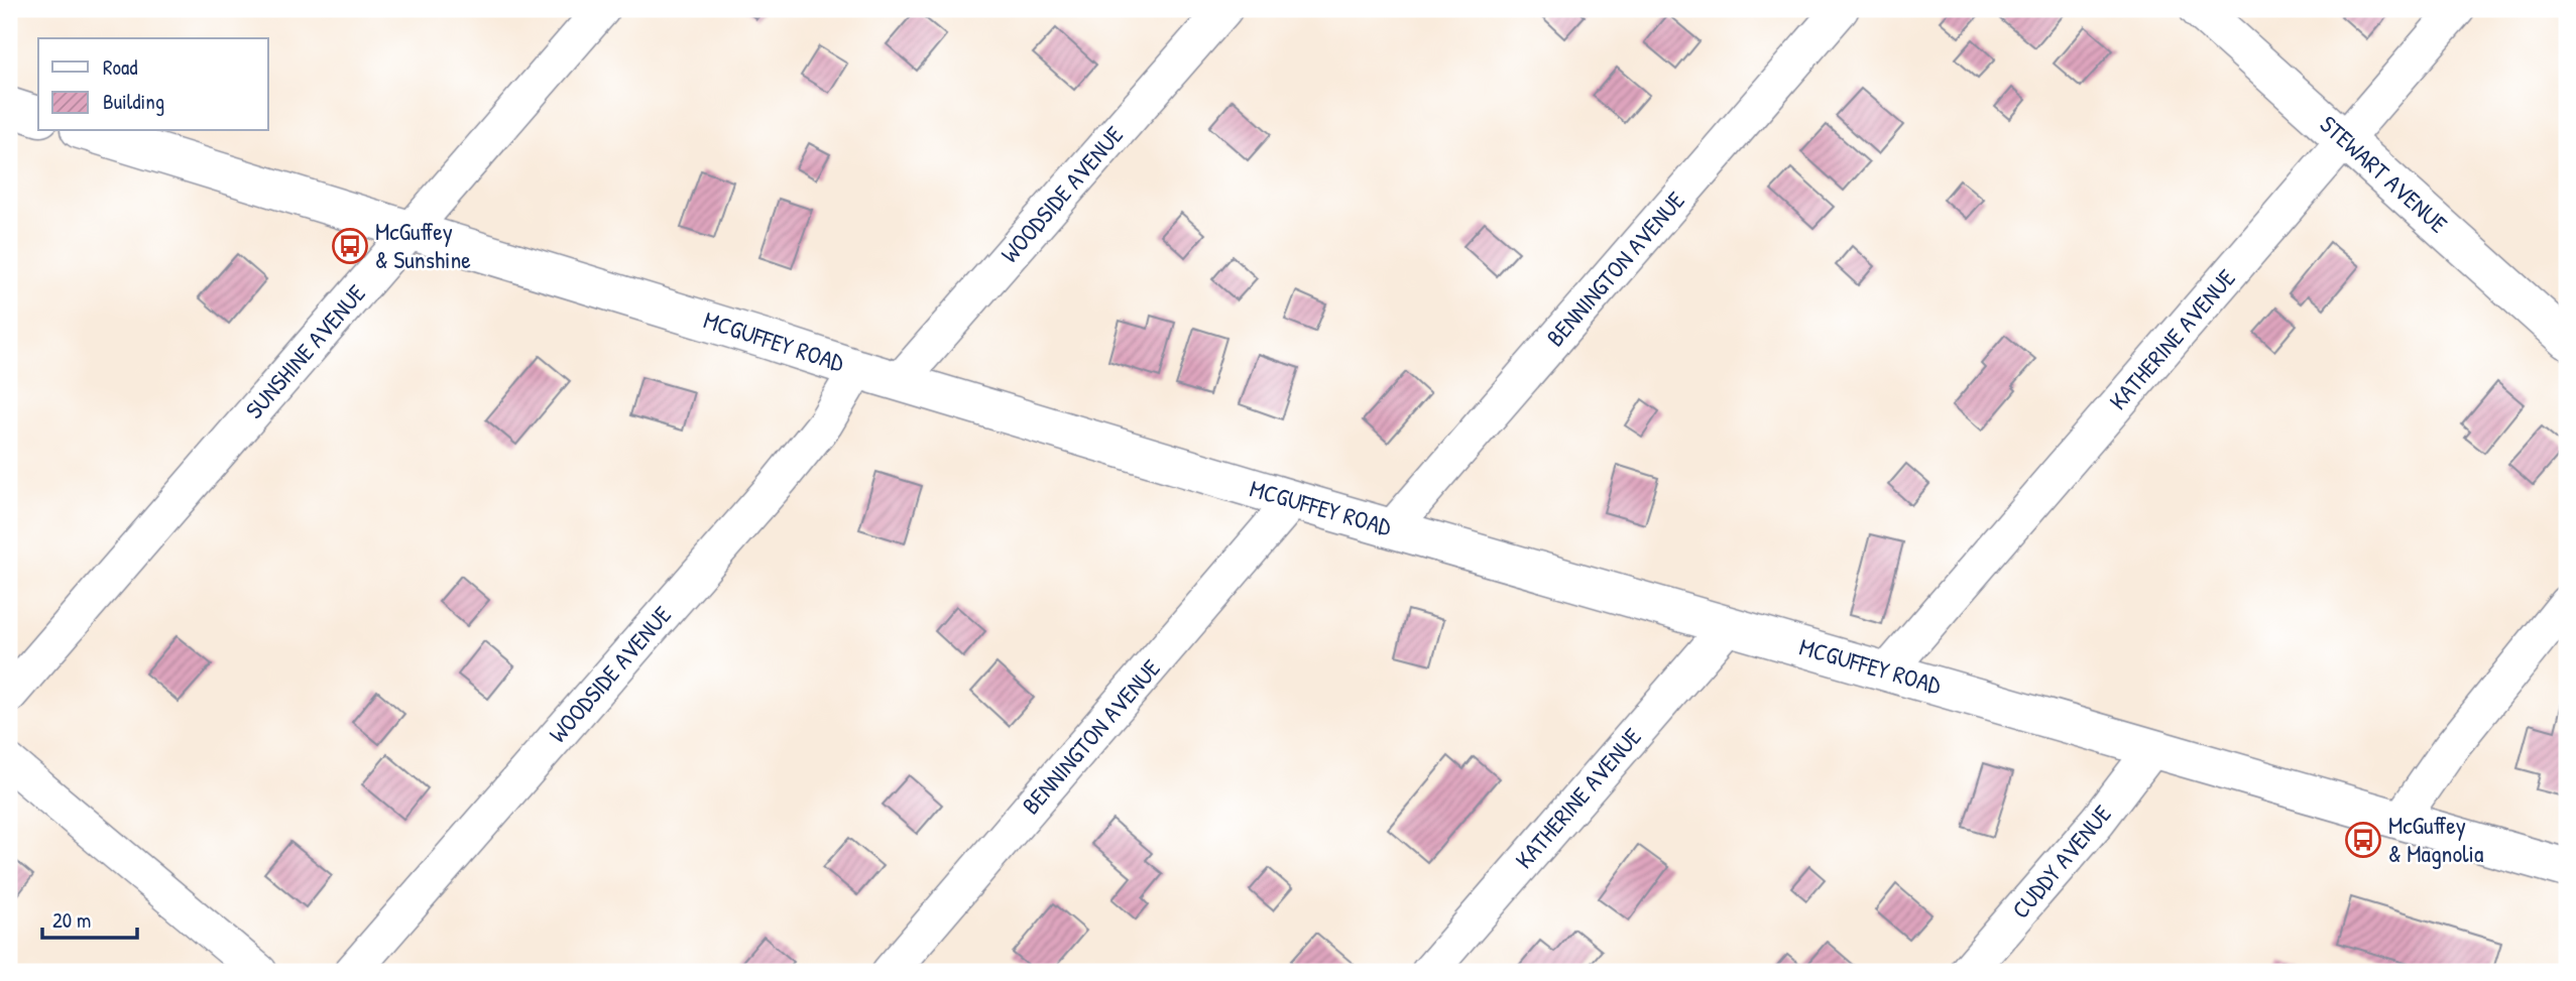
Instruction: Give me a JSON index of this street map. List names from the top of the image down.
{
  "streets": {
    "street": [
      "STEWART AVENUE",
      "WOODSIDE AVENUE",
      "BENNINGTON AVENUE",
      "KATHERINE AVENUE",
      "MCGUFFEY ROAD",
      "SUNSHINE AVENUE",
      "CUDDY AVENUE"
    ]
  },
  "crossings": [
    ["STEWART AVENUE", "KATHERINE AVENUE"],
    ["WOODSIDE AVENUE", "MCGUFFEY ROAD"],
    ["BENNINGTON AVENUE", "MCGUFFEY ROAD"],
    ["KATHERINE AVENUE", "MCGUFFEY ROAD"],
    ["MCGUFFEY ROAD", "SUNSHINE AVENUE"],
    ["MCGUFFEY ROAD", "CUDDY AVENUE"]
  ],
  "places": {
    "bus stop": ["McGuffey & Sunshine", "McGuffey & Magnolia"]
  },
  "legend": ["Road", "Building"],
  "scale_bar": "20 m"
}
